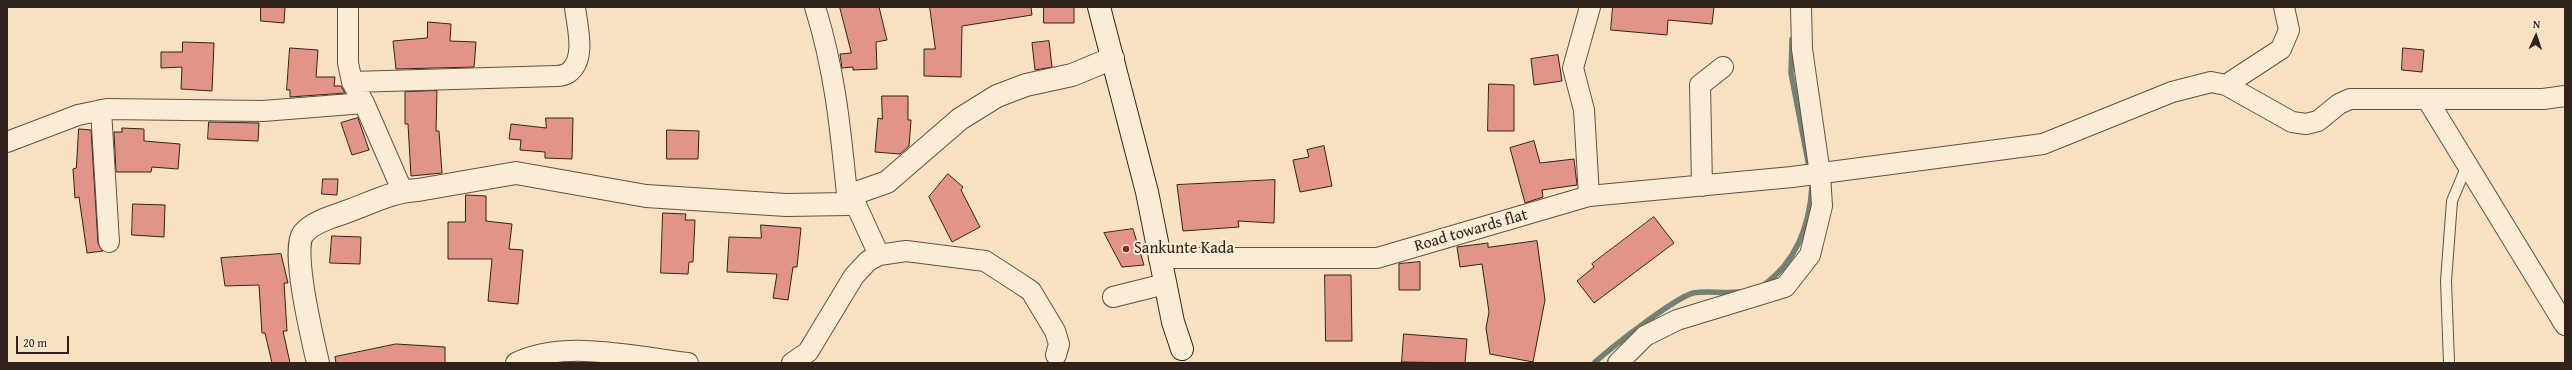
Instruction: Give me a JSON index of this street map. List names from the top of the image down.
{
  "streets": {
    "street": ["Road towards flat"]
  },
  "places": ["Sankunte Kada"],
  "scale_bar": "20 m",
  "north": "top"
}
